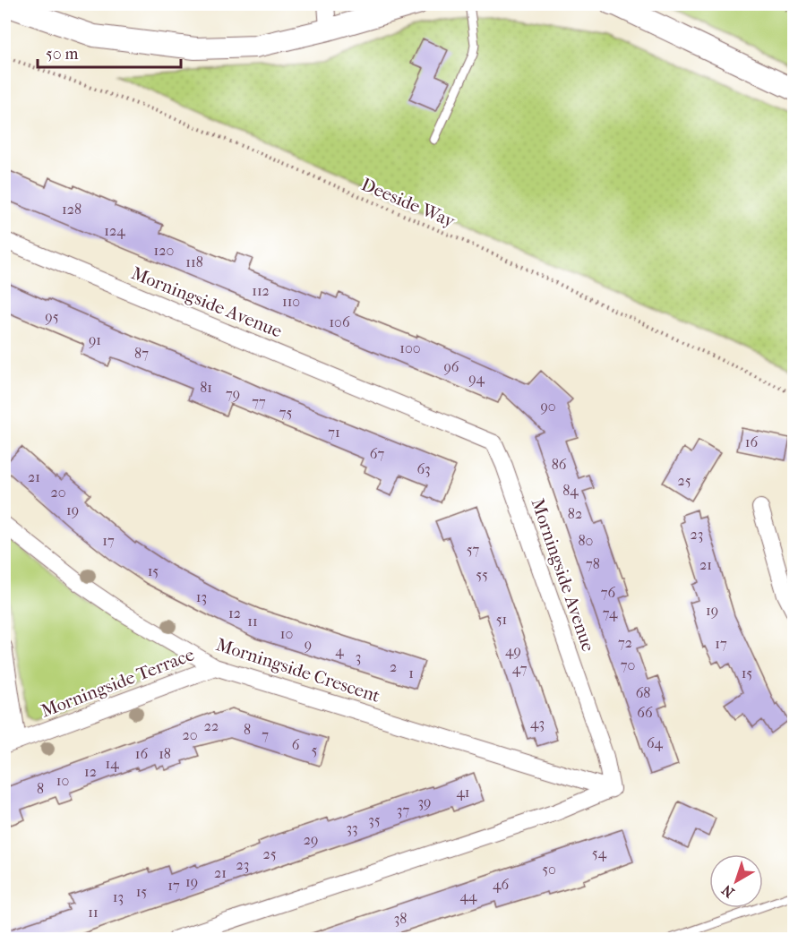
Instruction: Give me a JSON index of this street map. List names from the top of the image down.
{
  "streets": {
    "street": ["Morningside Avenue", "Morningside Crescent", "Morningside Terrace"],
    "path": ["Deeside Way"]
  },
  "crossings": [
    ["Morningside Avenue", "Morningside Crescent"],
    ["Morningside Crescent", "Morningside Terrace"]
  ],
  "house_numbers": [
    "128",
    "124",
    "120",
    "118",
    "112",
    "110",
    "95",
    "106",
    "91",
    "100",
    "87",
    "96",
    "94",
    "81",
    "79",
    "77",
    "90",
    "75",
    "71",
    "16",
    "67",
    "86",
    "63",
    "21",
    "25",
    "84",
    "20",
    "19",
    "82",
    "23",
    "17",
    "80",
    "57",
    "78",
    "21",
    "15",
    "55",
    "76",
    "13",
    "19",
    "12",
    "74",
    "51",
    "11",
    "10",
    "72",
    "17",
    "9",
    "4",
    "49",
    "3",
    "70",
    "2",
    "47",
    "1",
    "15",
    "68",
    "66",
    "43",
    "22",
    "8",
    "20",
    "7",
    "64",
    "6",
    "5",
    "16",
    "18",
    "14",
    "12",
    "10",
    "8",
    "41",
    "39",
    "37",
    "35",
    "33",
    "29",
    "54",
    "25",
    "23",
    "50",
    "21",
    "19",
    "46",
    "17",
    "15",
    "44",
    "13",
    "11",
    "38"
  ],
  "scale_bar": "50 m",
  "north": "bottom left"
}
